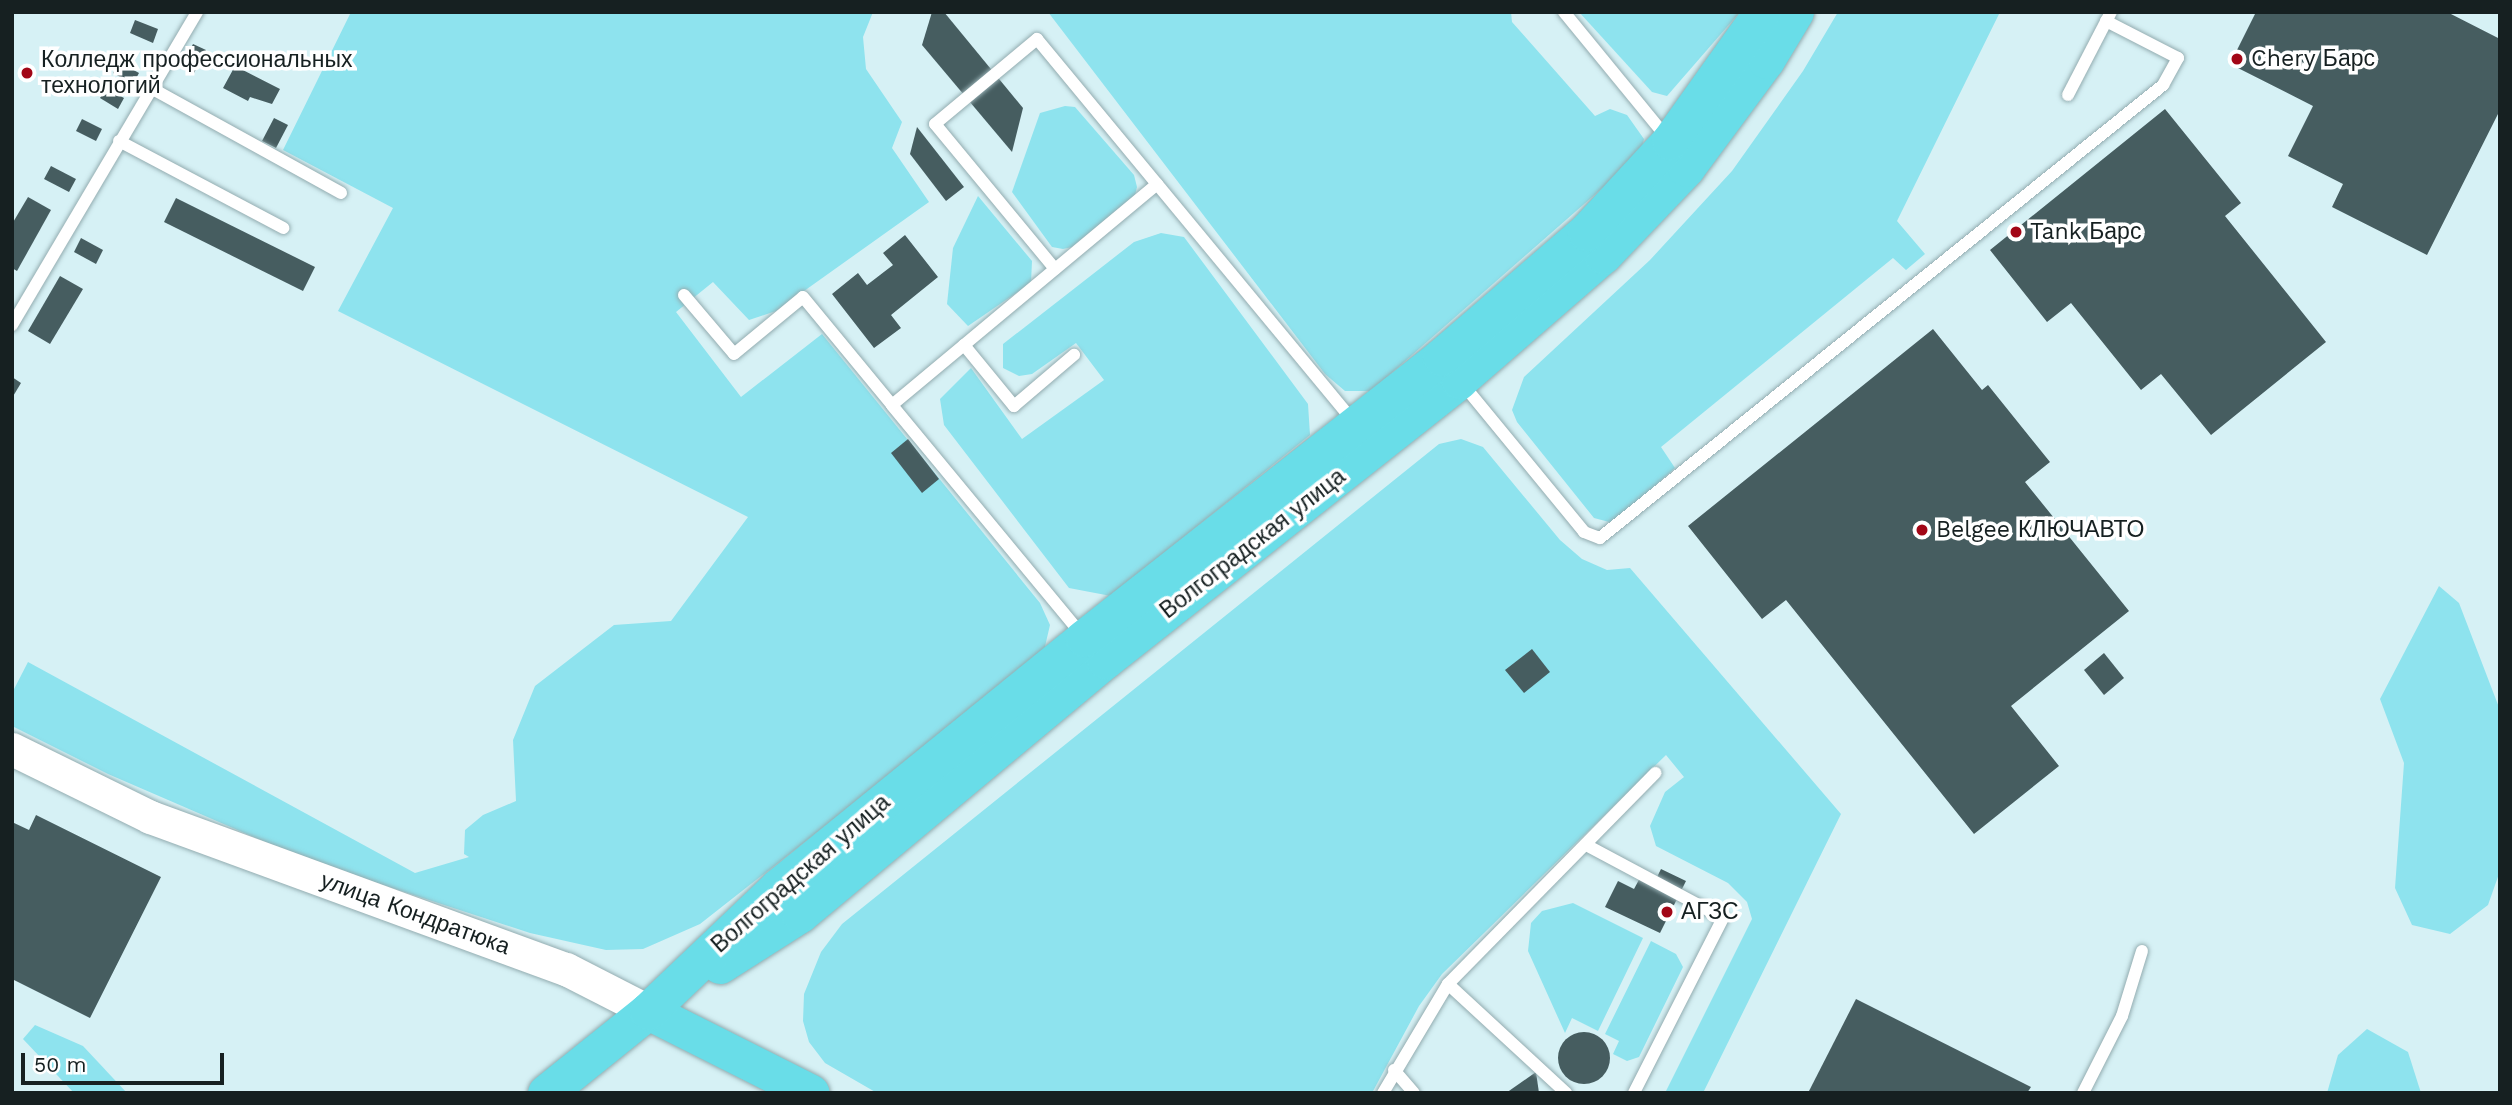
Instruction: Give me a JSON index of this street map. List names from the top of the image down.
{
  "streets": {
    "main road": ["Волгоградская улица", "улица Кондратюка"]
  },
  "crossings": [
    ["Волгоградская улица", "улица Кондратюка"]
  ],
  "places": [
    "Chery Барс",
    "Колледж профессиональных технологий",
    "Tank Барс",
    "Belgee КЛЮЧАВТО",
    "АГЗС"
  ],
  "scale_bar": "50 m"
}
